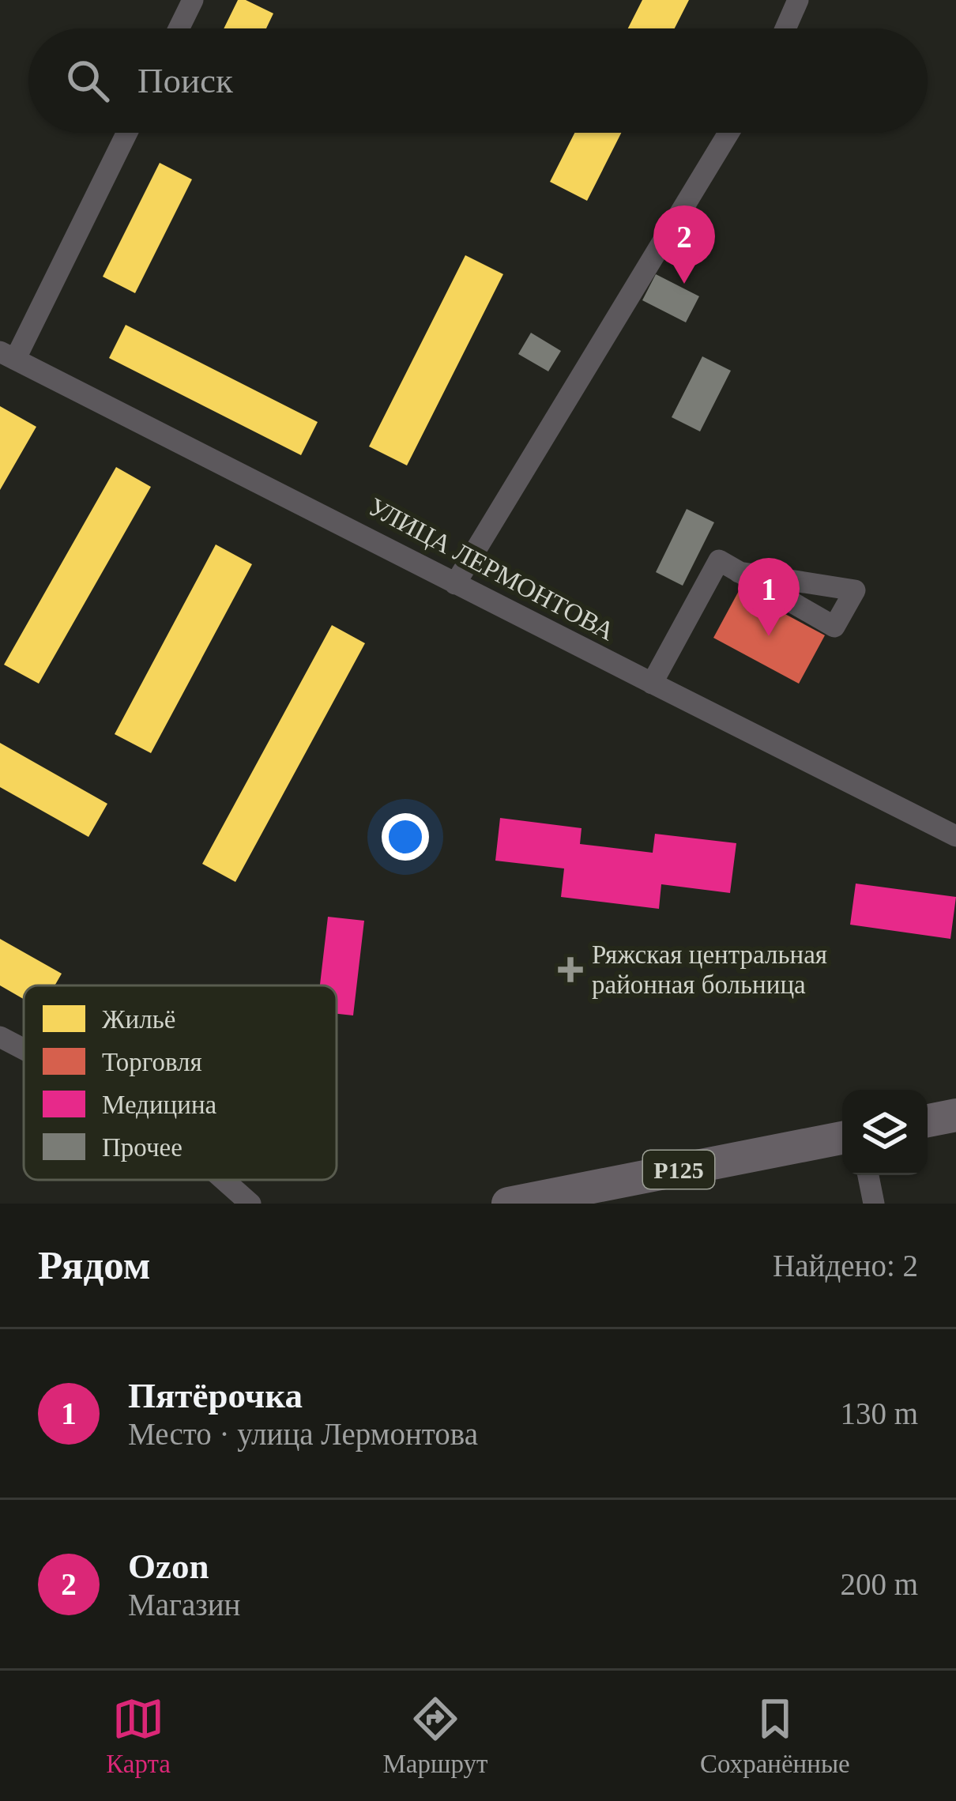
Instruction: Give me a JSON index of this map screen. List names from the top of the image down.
{
  "streets": {
    "main road": ["Р125"],
    "street": ["УЛИЦА ЛЕРМОНТОВА"]
  },
  "places": {
    "health": ["Ряжская центральная районная больница"]
  },
  "legend": [
    "Жильё",
    "Торговля",
    "Медицина",
    "Прочее"
  ],
  "page": {
    "search": "Поиск",
    "pins": ["2", "1"],
    "heading": ["Рядом", "Найдено: 2"],
    "list": [
      {
        "mark": "1",
        "name": "Пятёрочка",
        "note": "Место · улица Лермонтова",
        "value": "130 m"
      },
      {
        "mark": "2",
        "name": "Ozon",
        "note": "Магазин",
        "value": "200 m"
      }
    ],
    "nav": ["Карта", "Маршрут", "Сохранённые"]
  }
}
